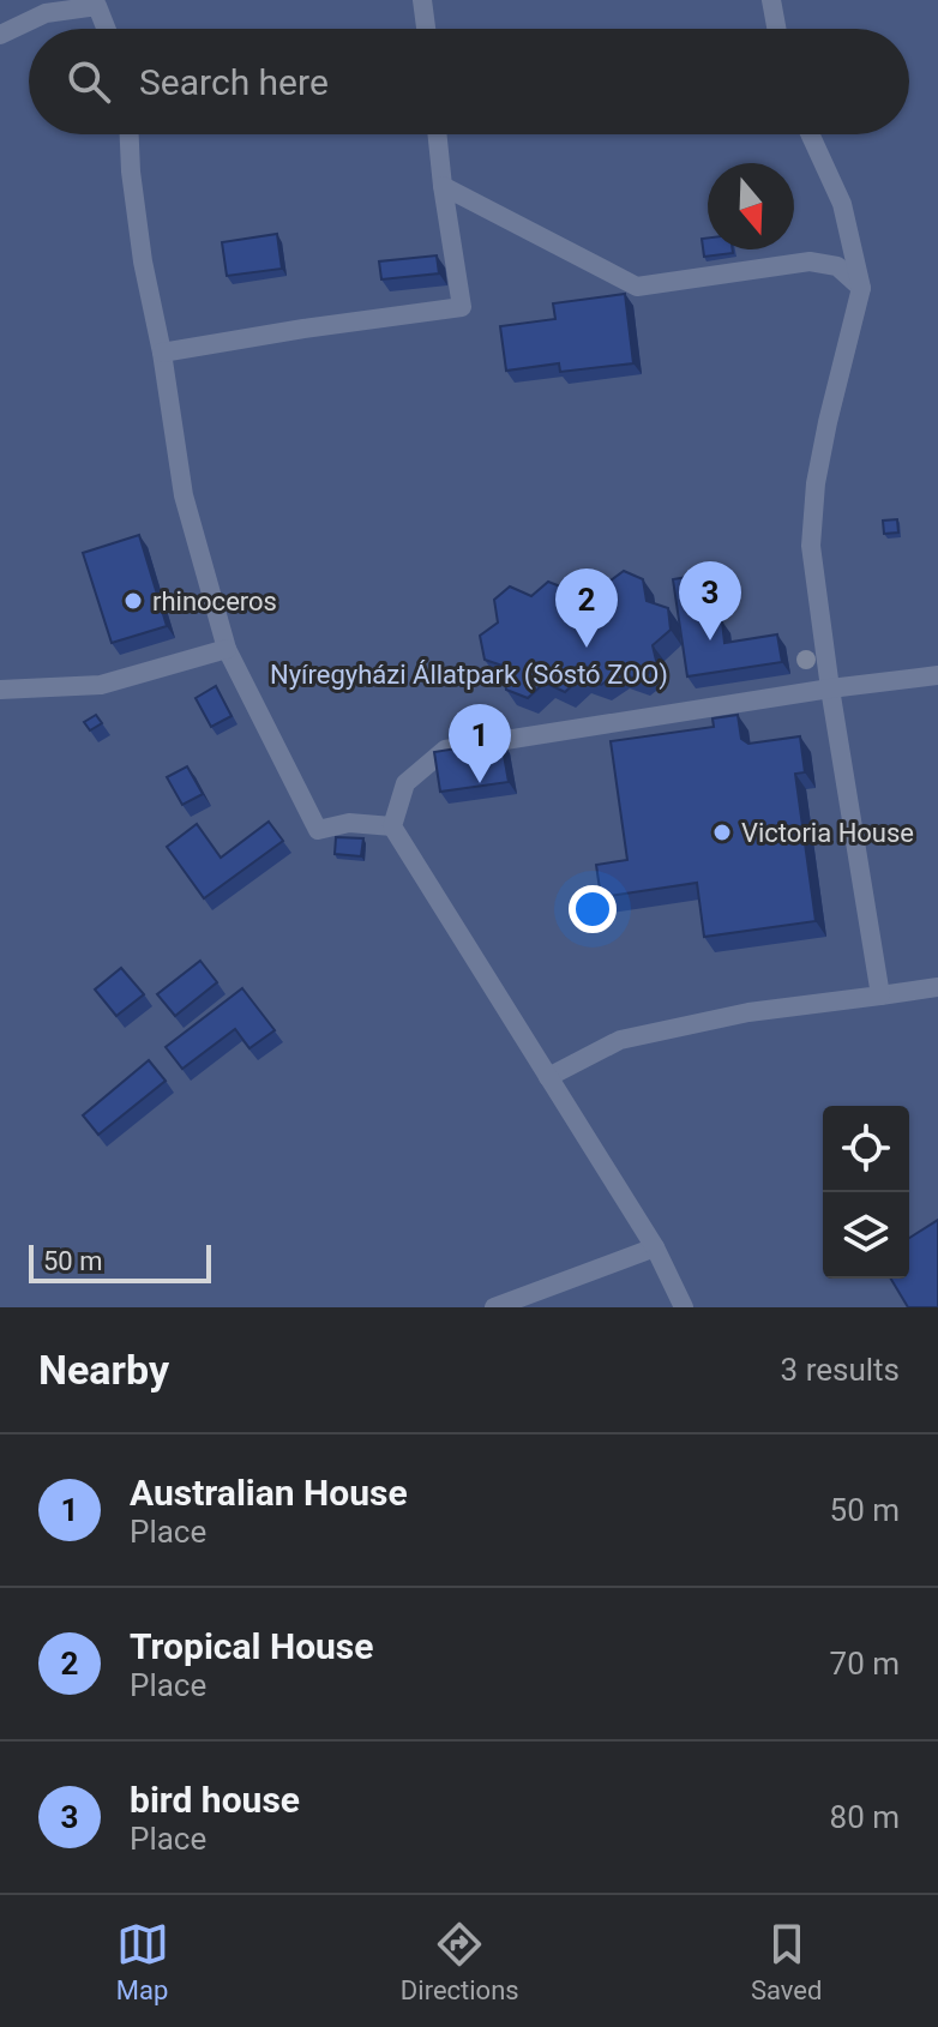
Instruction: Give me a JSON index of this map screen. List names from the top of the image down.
{
  "parks": ["Nyíregyházi Állatpark (Sóstó ZOO)"],
  "places": ["rhinoceros", "Victoria House"],
  "scale_bar": "50 m",
  "north": "bottom",
  "page": {
    "search": "Search here",
    "pins": ["3", "2", "1"],
    "scale": "50 m",
    "heading": ["Nearby", "3 results"],
    "list": [
      {
        "mark": "1",
        "name": "Australian House",
        "note": "Place",
        "value": "50 m"
      },
      {
        "mark": "2",
        "name": "Tropical House",
        "note": "Place",
        "value": "70 m"
      },
      {
        "mark": "3",
        "name": "bird house",
        "note": "Place",
        "value": "80 m"
      }
    ],
    "nav": ["Map", "Directions", "Saved"]
  }
}
